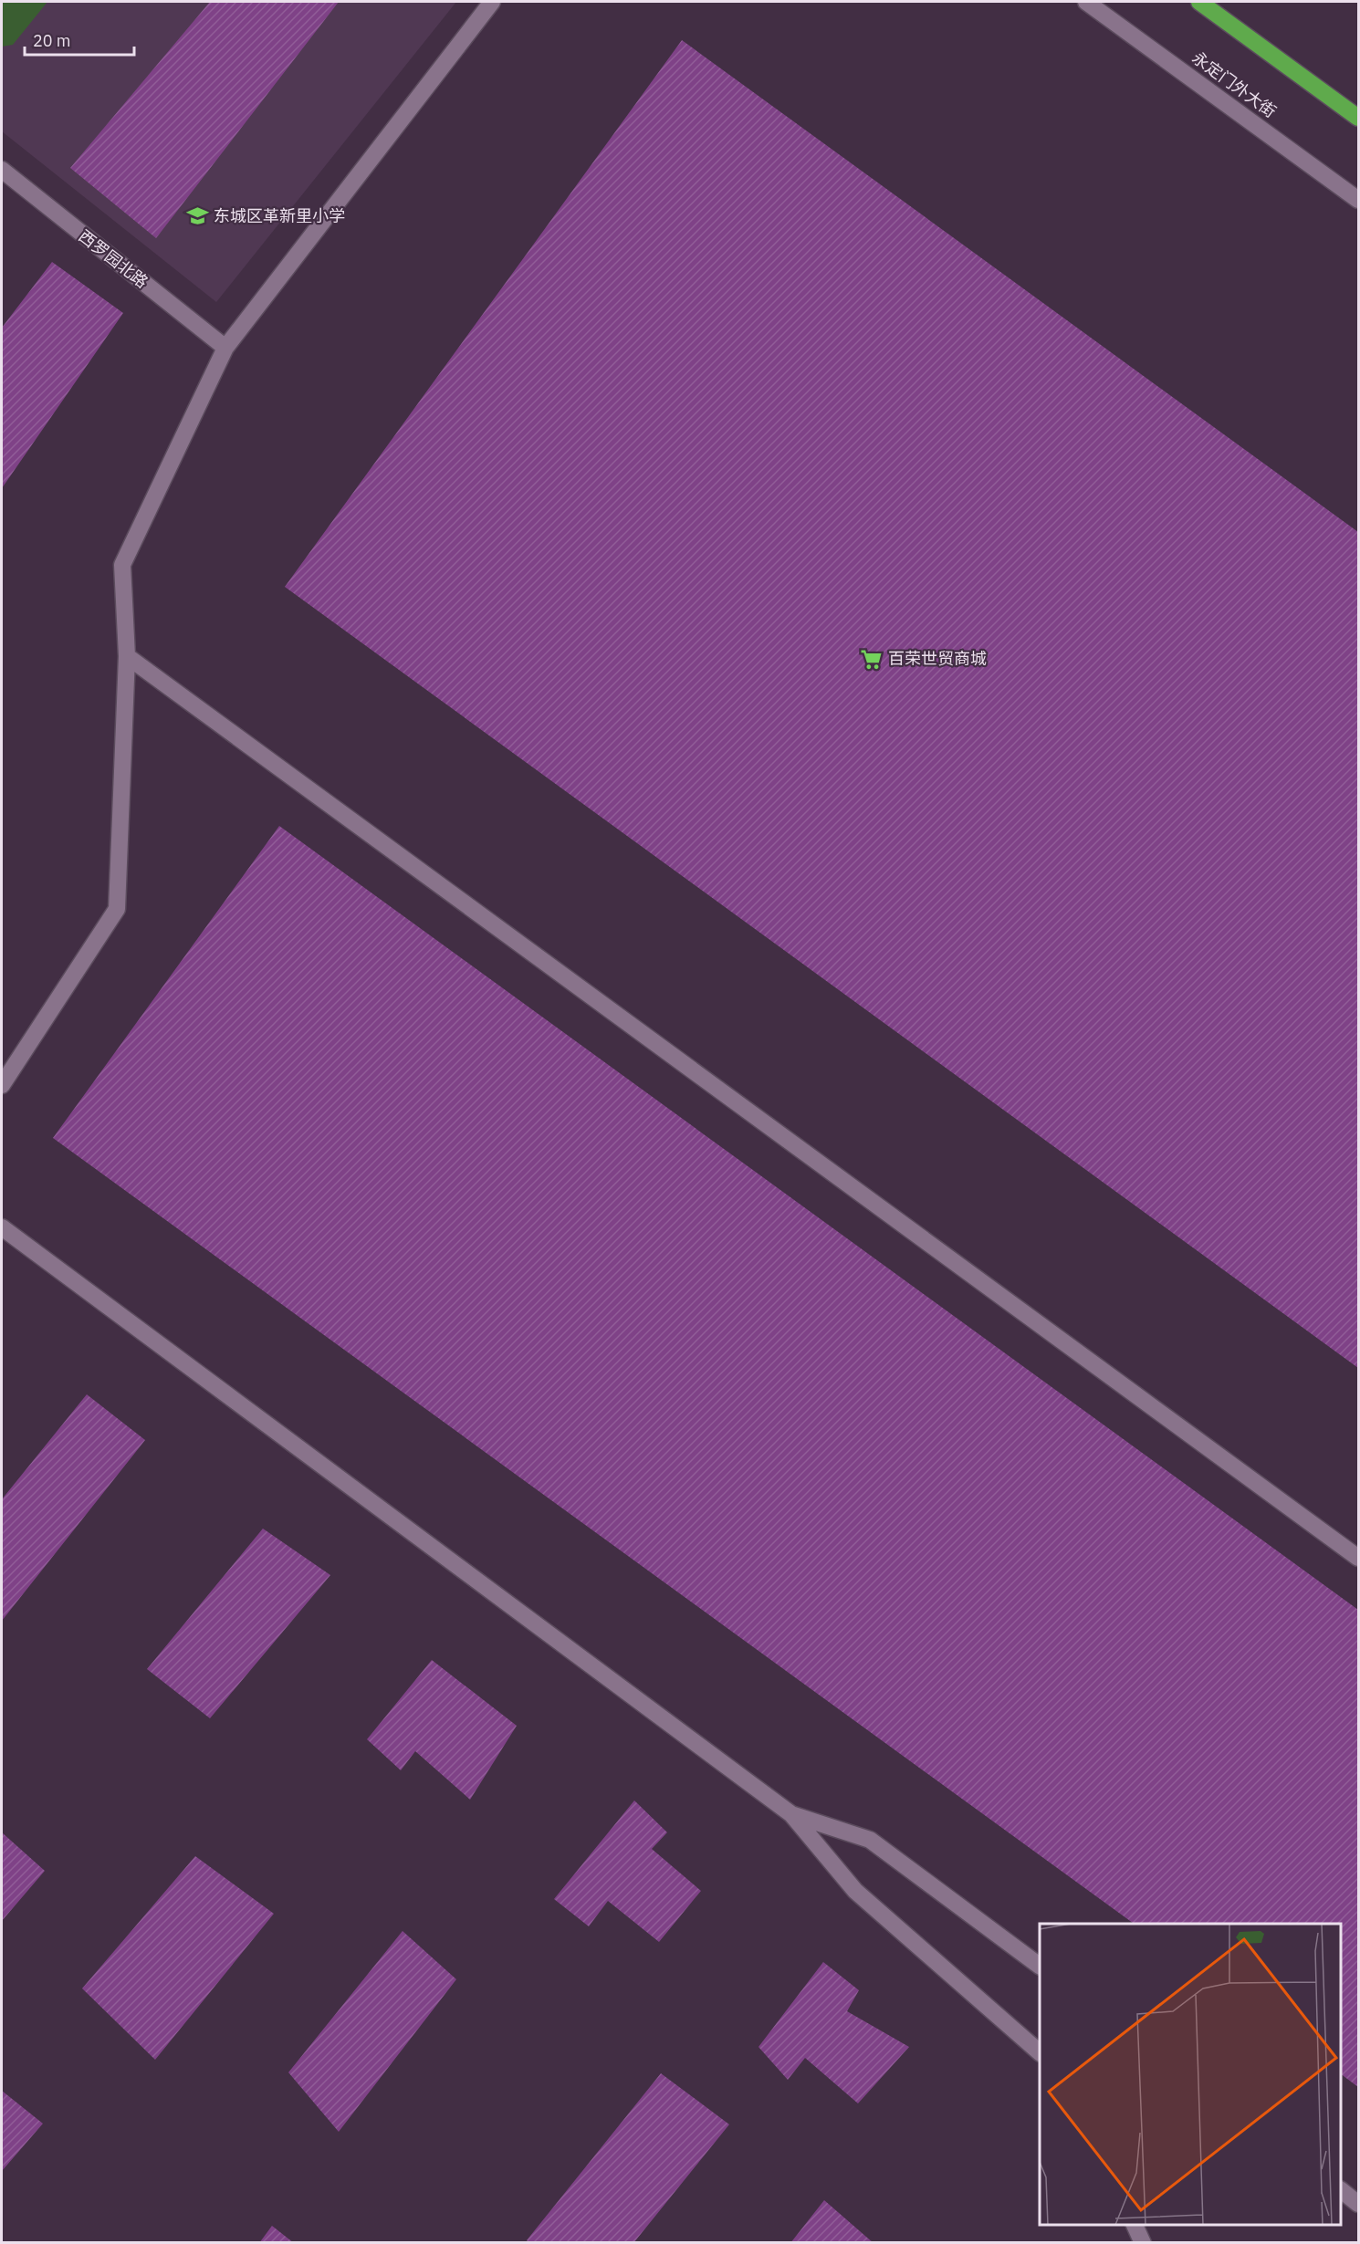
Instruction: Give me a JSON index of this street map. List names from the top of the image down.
{
  "streets": {
    "street": ["永定门外大街", "西罗园北路"]
  },
  "places": {
    "school or university": ["东城区革新里小学"],
    "supermarket": ["百荣世贸商城"]
  },
  "scale_bar": "20 m"
}
